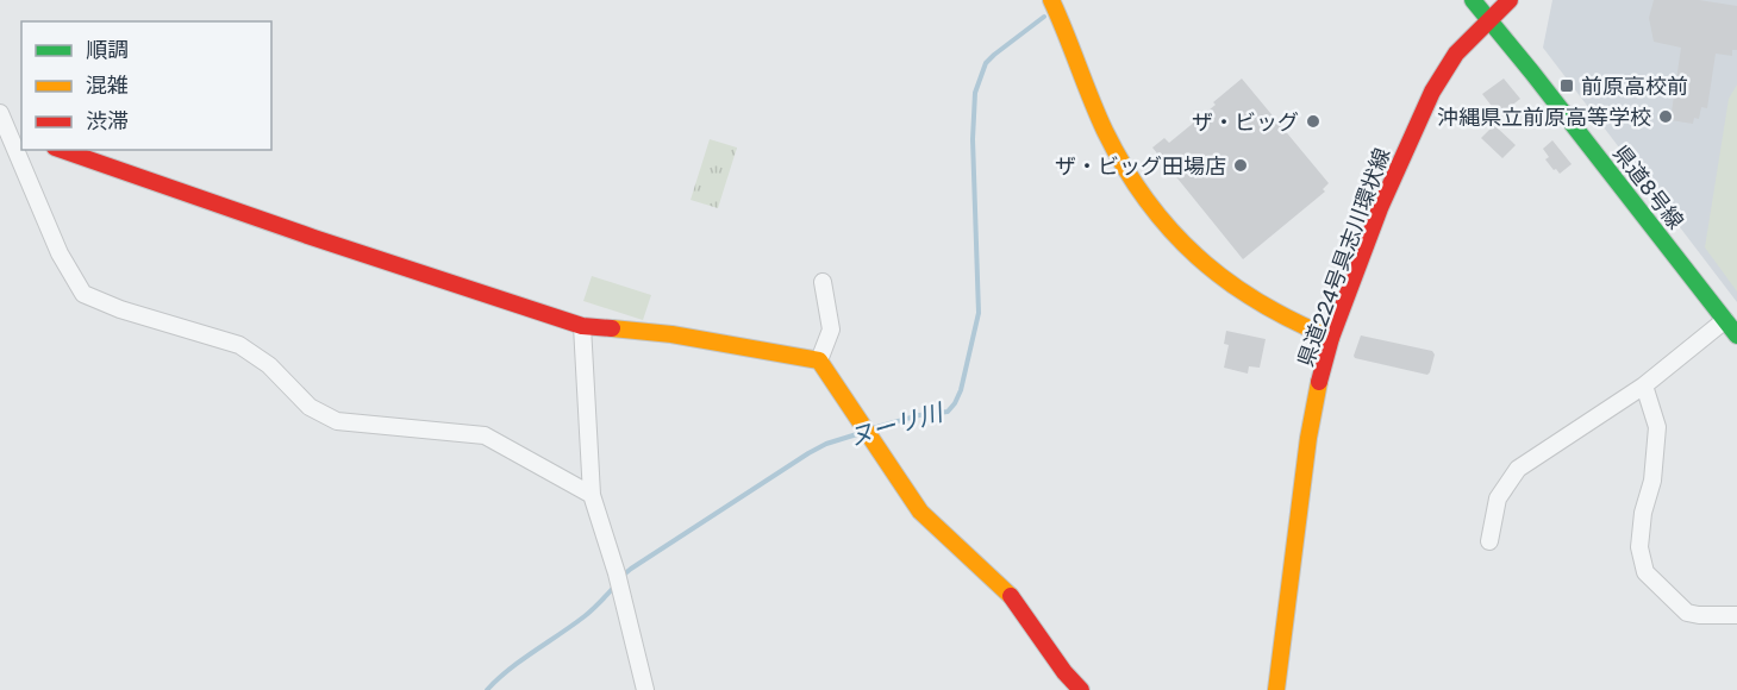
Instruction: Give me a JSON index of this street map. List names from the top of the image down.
{
  "streets": {
    "street": ["県道8号線", "県道224号具志川環状線"]
  },
  "crossings": [
    ["県道8号線", "県道224号具志川環状線"]
  ],
  "water": ["ヌーリ川"],
  "places": {
    "transit": ["前原高校前"],
    "other": ["沖縄県立前原高等学校", "ザ・ビッグ", "ザ・ビッグ田場店"]
  },
  "legend": ["順調", "混雑", "渋滞"]
}
